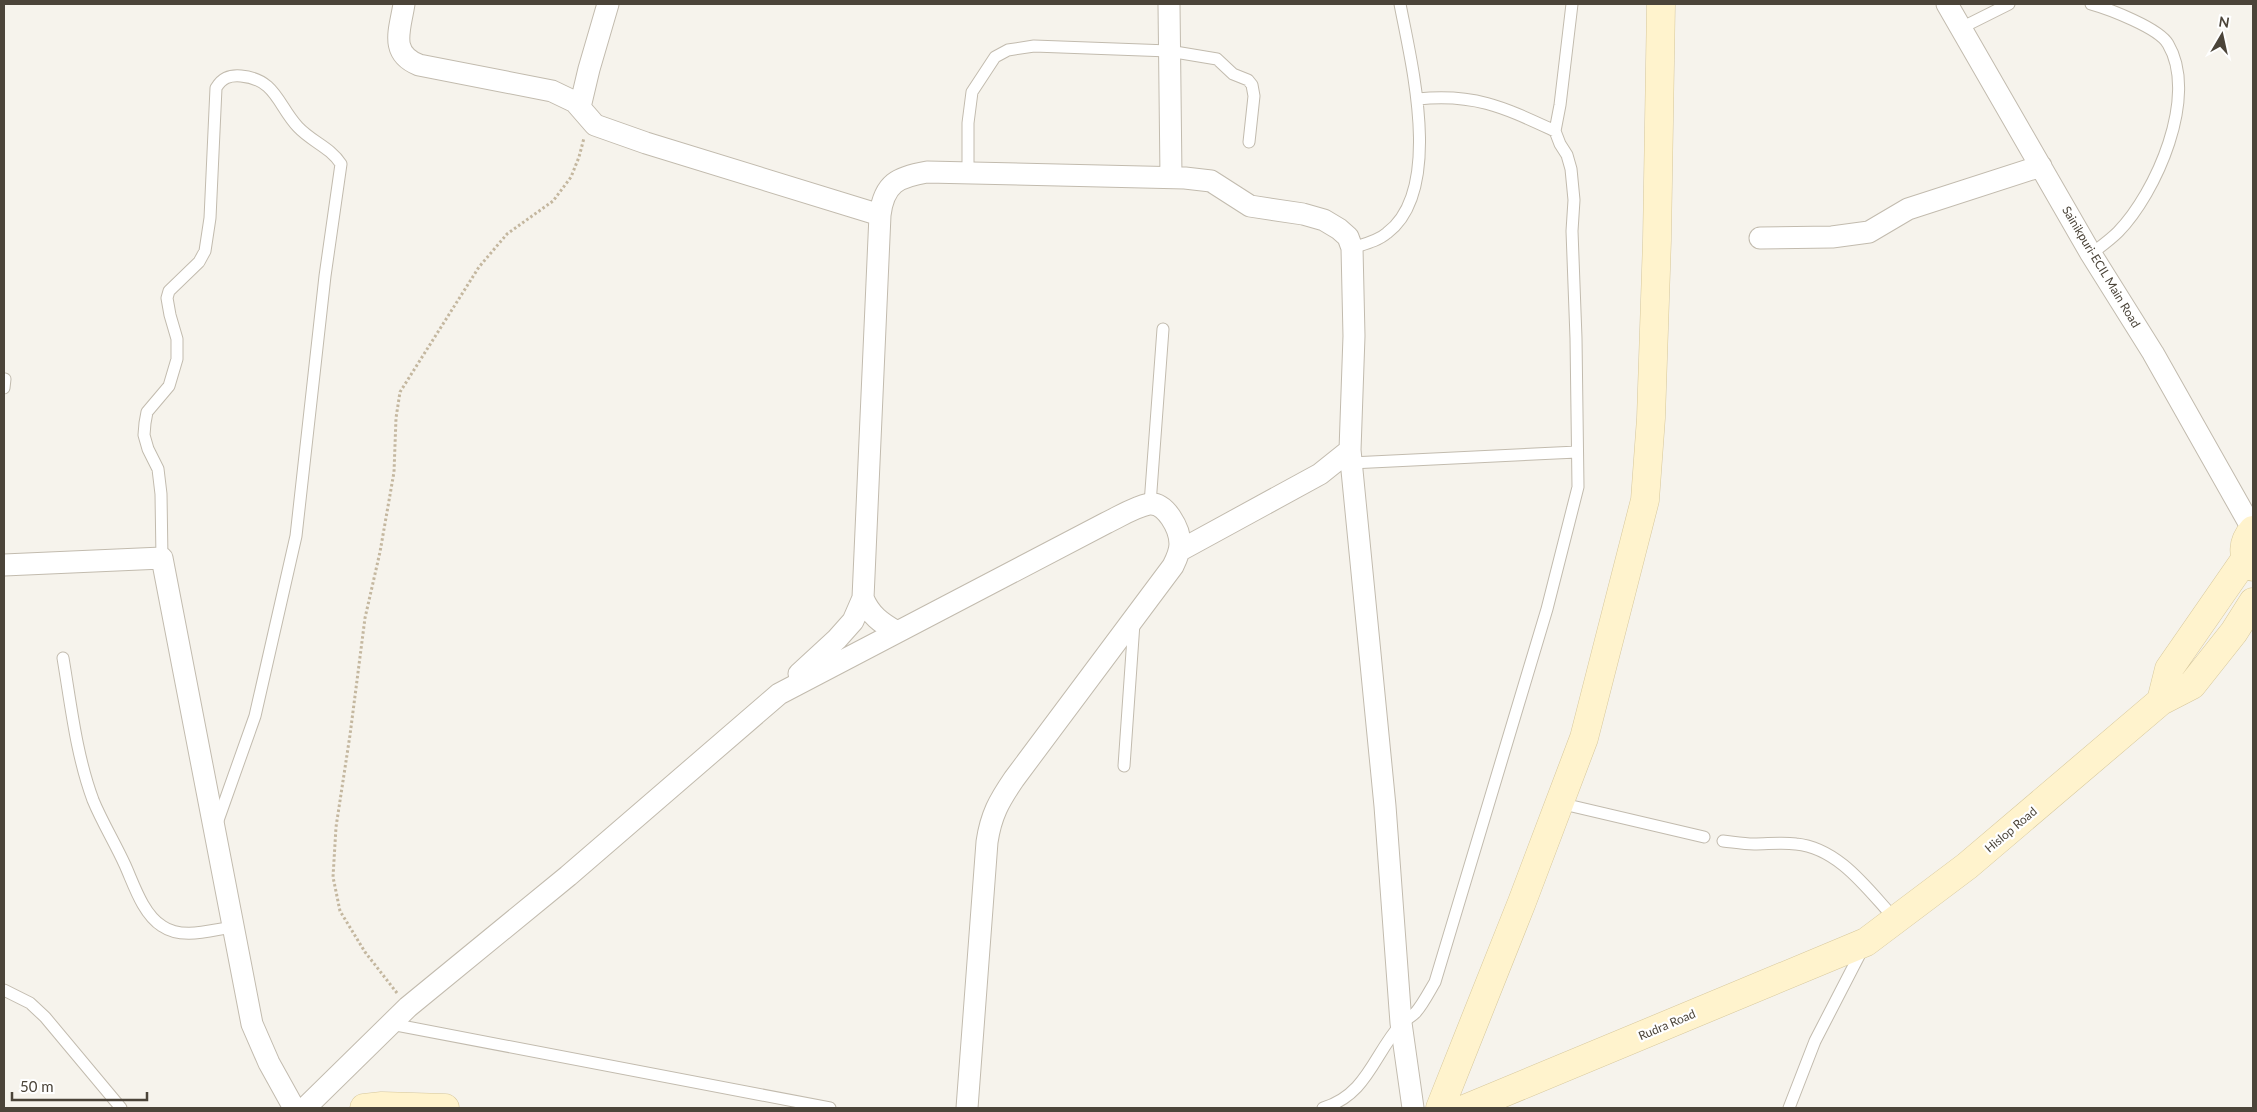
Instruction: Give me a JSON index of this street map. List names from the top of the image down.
{
  "streets": {
    "street": ["Sainikpuri-ECIL Main Road", "Hislop Road", "Rudra Road"]
  },
  "crossings": [
    ["Hislop Road", "Rudra Road"]
  ],
  "scale_bar": "50 m",
  "north": "top"
}
